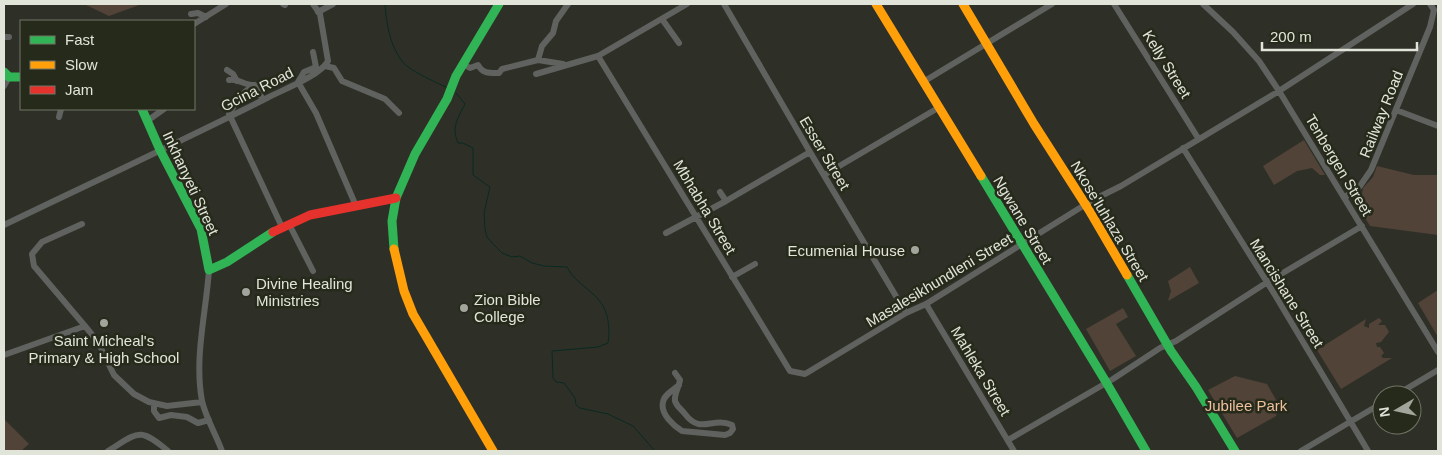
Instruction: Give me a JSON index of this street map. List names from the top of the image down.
{
  "streets": {
    "main road": ["Inkhanyeti Street", "Ngwane Street", "Nkose'luhlaza Street"],
    "street": [
      "Kelly Street",
      "Gcina Road",
      "Railway Road",
      "Esser Street",
      "Tenbergen Street",
      "Mbhabha Street",
      "Masalesikhundleni Street",
      "Mancishane Street",
      "Mahleka Street"
    ]
  },
  "crossings": [
    ["Kelly Street", "Masalesikhundleni Street"],
    ["Gcina Road", "Inkhanyeti Street"],
    ["Railway Road", "Tenbergen Street"],
    ["Esser Street", "Masalesikhundleni Street"],
    ["Tenbergen Street", "Masalesikhundleni Street"],
    ["Mbhabha Street", "Masalesikhundleni Street"],
    ["Ngwane Street", "Masalesikhundleni Street"],
    ["Nkose'luhlaza Street", "Masalesikhundleni Street"],
    ["Masalesikhundleni Street", "Mancishane Street"],
    ["Masalesikhundleni Street", "Mahleka Street"]
  ],
  "parks": ["Jubilee Park"],
  "places": [
    "Ecumenial House",
    "Divine Healing Ministries",
    "Zion Bible College",
    "Saint Micheal's Primary & High School"
  ],
  "legend": ["Fast", "Slow", "Jam"],
  "scale_bar": "200 m",
  "north": "left"
}
